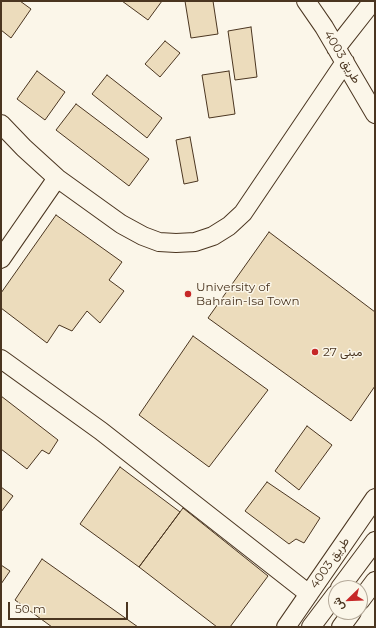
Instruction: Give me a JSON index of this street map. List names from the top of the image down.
{
  "streets": {
    "lane": ["طريق 4003"]
  },
  "places": ["University of Bahrain-Isa Town", "مبنى 27"],
  "scale_bar": "50 m",
  "north": "bottom left"
}
